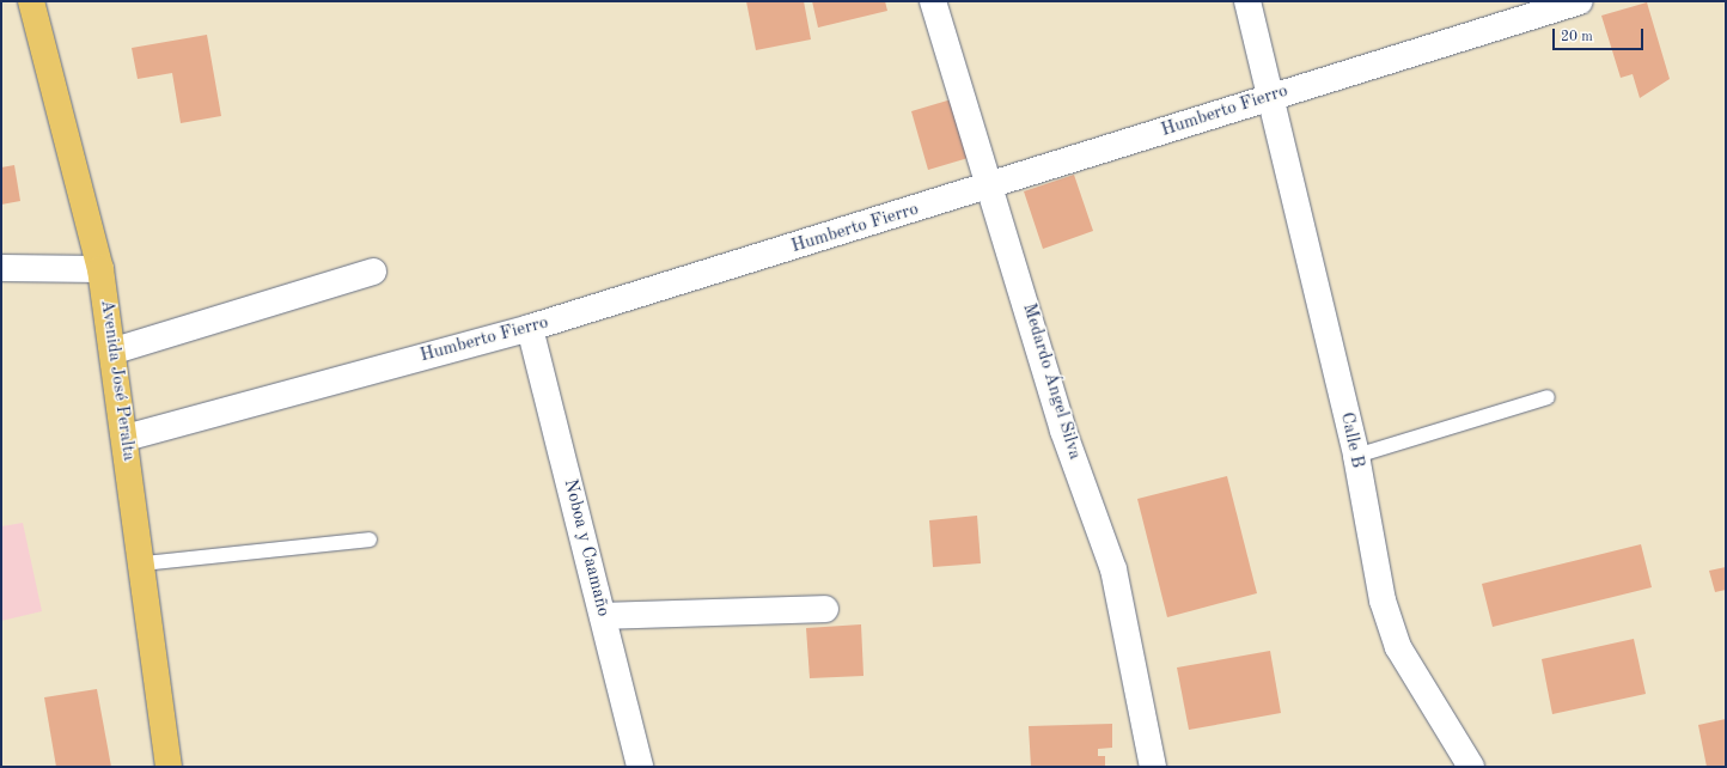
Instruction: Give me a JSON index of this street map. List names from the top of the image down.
{
  "streets": {
    "highway": ["Avenida José Peralta"],
    "street": [
      "Humberto Fierro",
      "Medardo Ángel Silva",
      "Calle B",
      "Noboa y Caamaño"
    ]
  },
  "crossings": [
    ["Humberto Fierro", "Avenida José Peralta"],
    ["Humberto Fierro", "Medardo Ángel Silva"],
    ["Humberto Fierro", "Calle B"],
    ["Humberto Fierro", "Noboa y Caamaño"]
  ],
  "scale_bar": "20 m"
}
